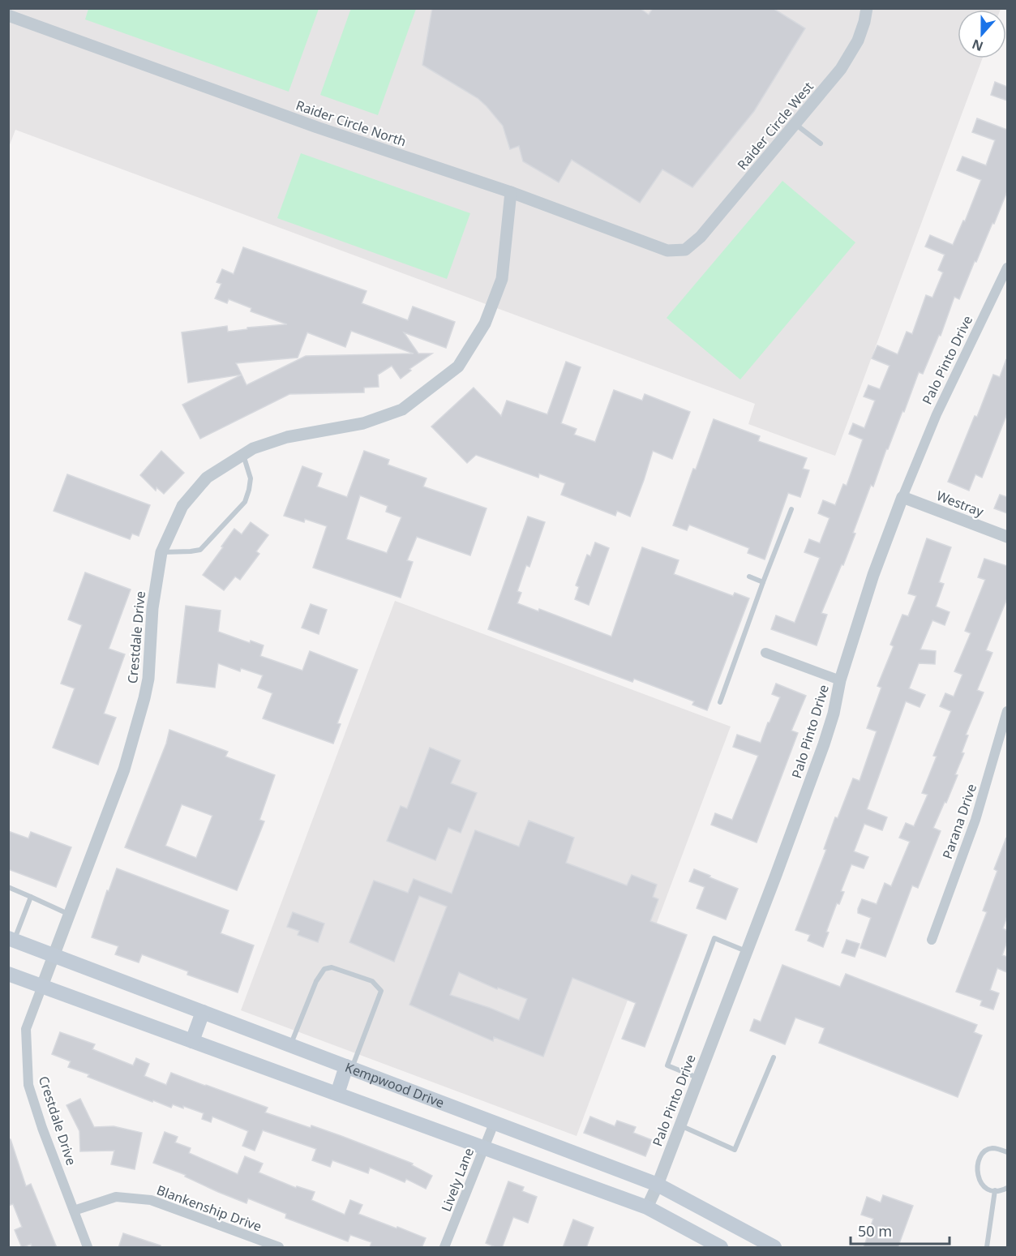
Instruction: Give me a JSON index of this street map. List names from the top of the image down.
{
  "streets": {
    "main road": ["Kempwood Drive"],
    "street": [
      "Raider Circle North",
      "Raider Circle West",
      "Palo Pinto Drive",
      "Westray",
      "Crestdale Drive",
      "Parana Drive",
      "Lively Lane",
      "Blankenship Drive"
    ]
  },
  "crossings": [
    ["Raider Circle North", "Raider Circle West"],
    ["Raider Circle North", "Crestdale Drive"],
    ["Palo Pinto Drive", "Westray"],
    ["Palo Pinto Drive", "Kempwood Drive"],
    ["Crestdale Drive", "Kempwood Drive"],
    ["Crestdale Drive", "Blankenship Drive"],
    ["Kempwood Drive", "Lively Lane"]
  ],
  "scale_bar": "50 m",
  "north": "bottom"
}
